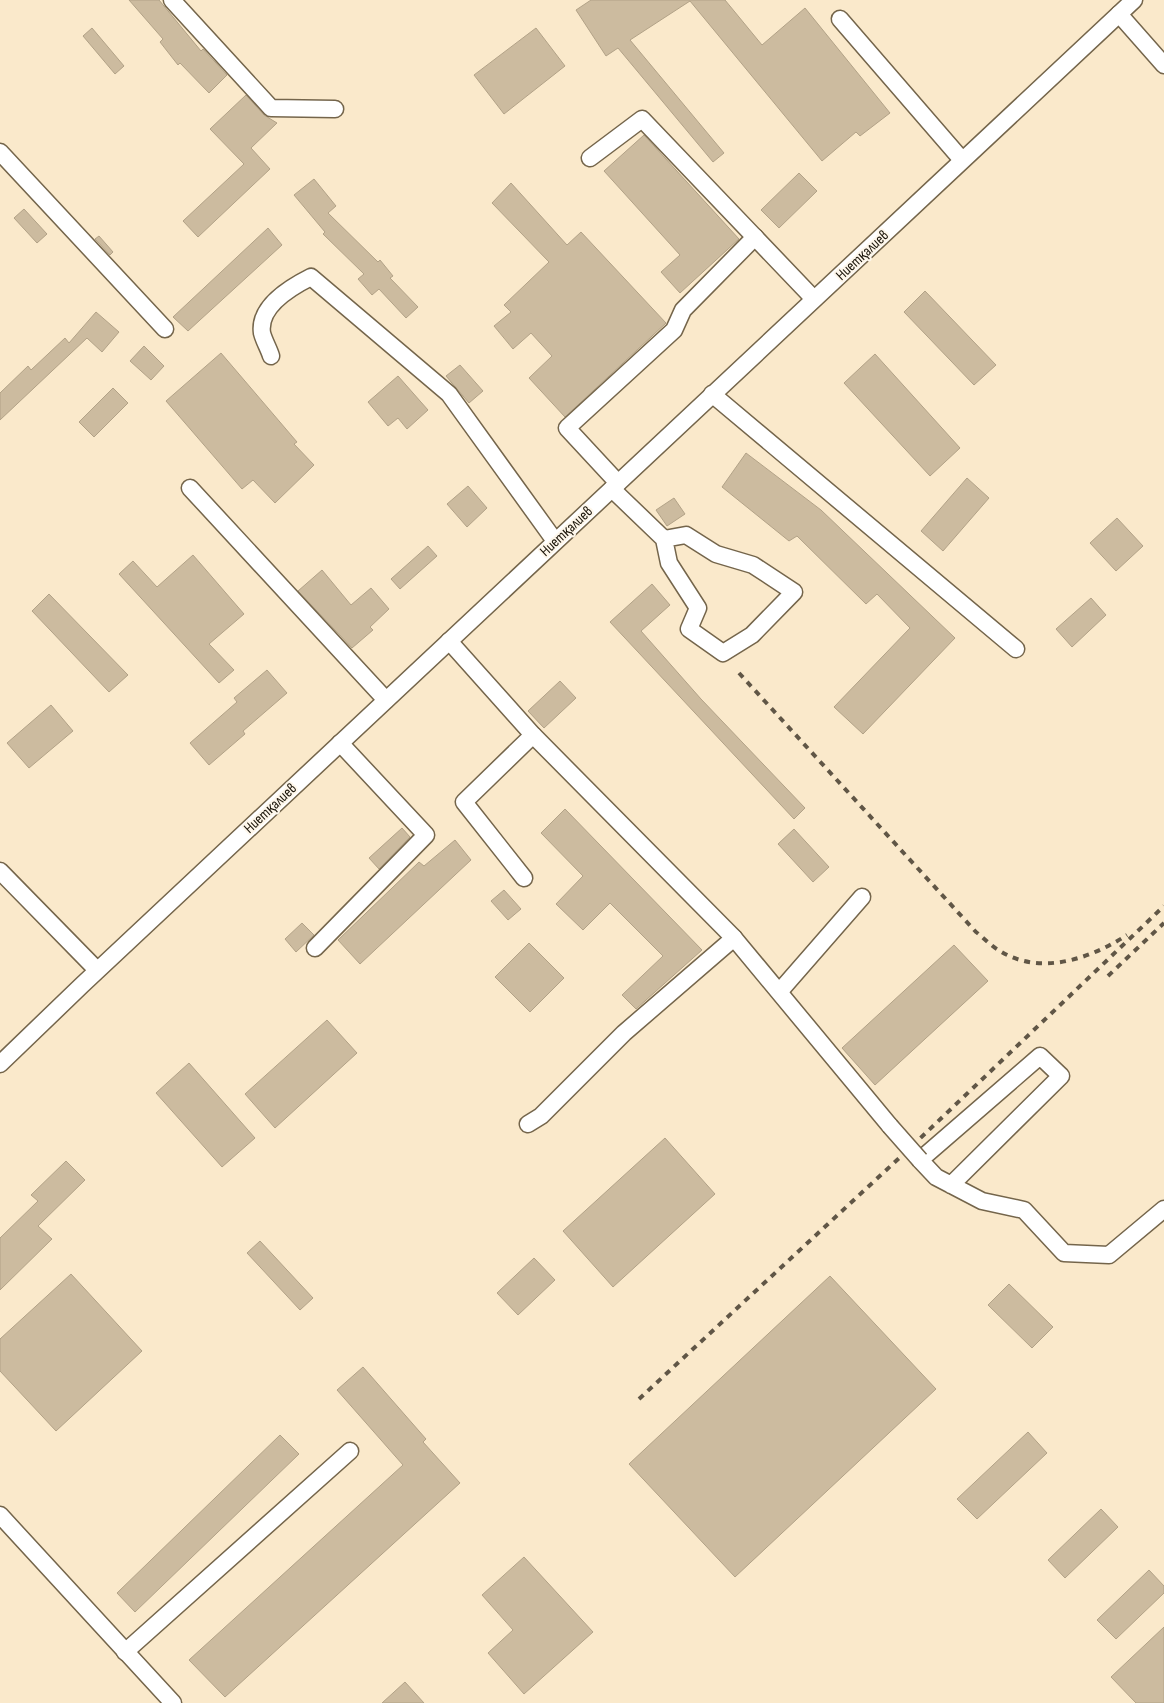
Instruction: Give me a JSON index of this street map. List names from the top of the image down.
{
  "streets": {
    "street": ["Ниетқалиев"]
  }
}
